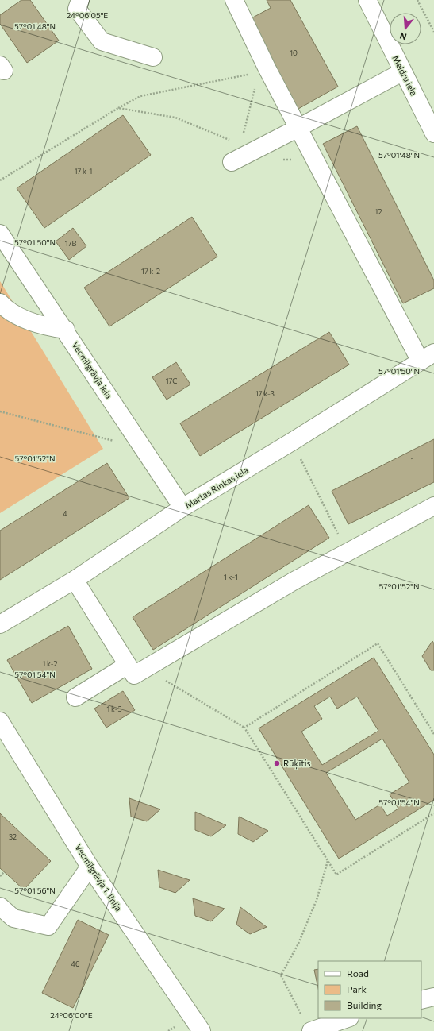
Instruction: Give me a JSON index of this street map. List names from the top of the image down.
{
  "streets": {
    "street": [
      "Meldru iela",
      "Vecmīlgrāvja iela",
      "Martas Rinkas iela",
      "Vecmīlgrāvja 1. līnija"
    ]
  },
  "crossings": [
    ["Vecmīlgrāvja iela", "Martas Rinkas iela"]
  ],
  "places": ["Rūķītis"],
  "house_numbers": [
    "10",
    "17 k-1",
    "12",
    "17B",
    "17 k-2",
    "17C",
    "17 k-3",
    "1",
    "4",
    "1 k-1",
    "1 k-2",
    "1 k-3",
    "32",
    "46"
  ],
  "legend": ["Road", "Park", "Building"],
  "north": "bottom",
  "coordinates": [
    "24°06'05\"E",
    "57°01'48\"N",
    "57°01'50\"N",
    "57°01'52\"N",
    "57°01'54\"N",
    "57°01'56\"N",
    "24°06'00\"E"
  ]
}
